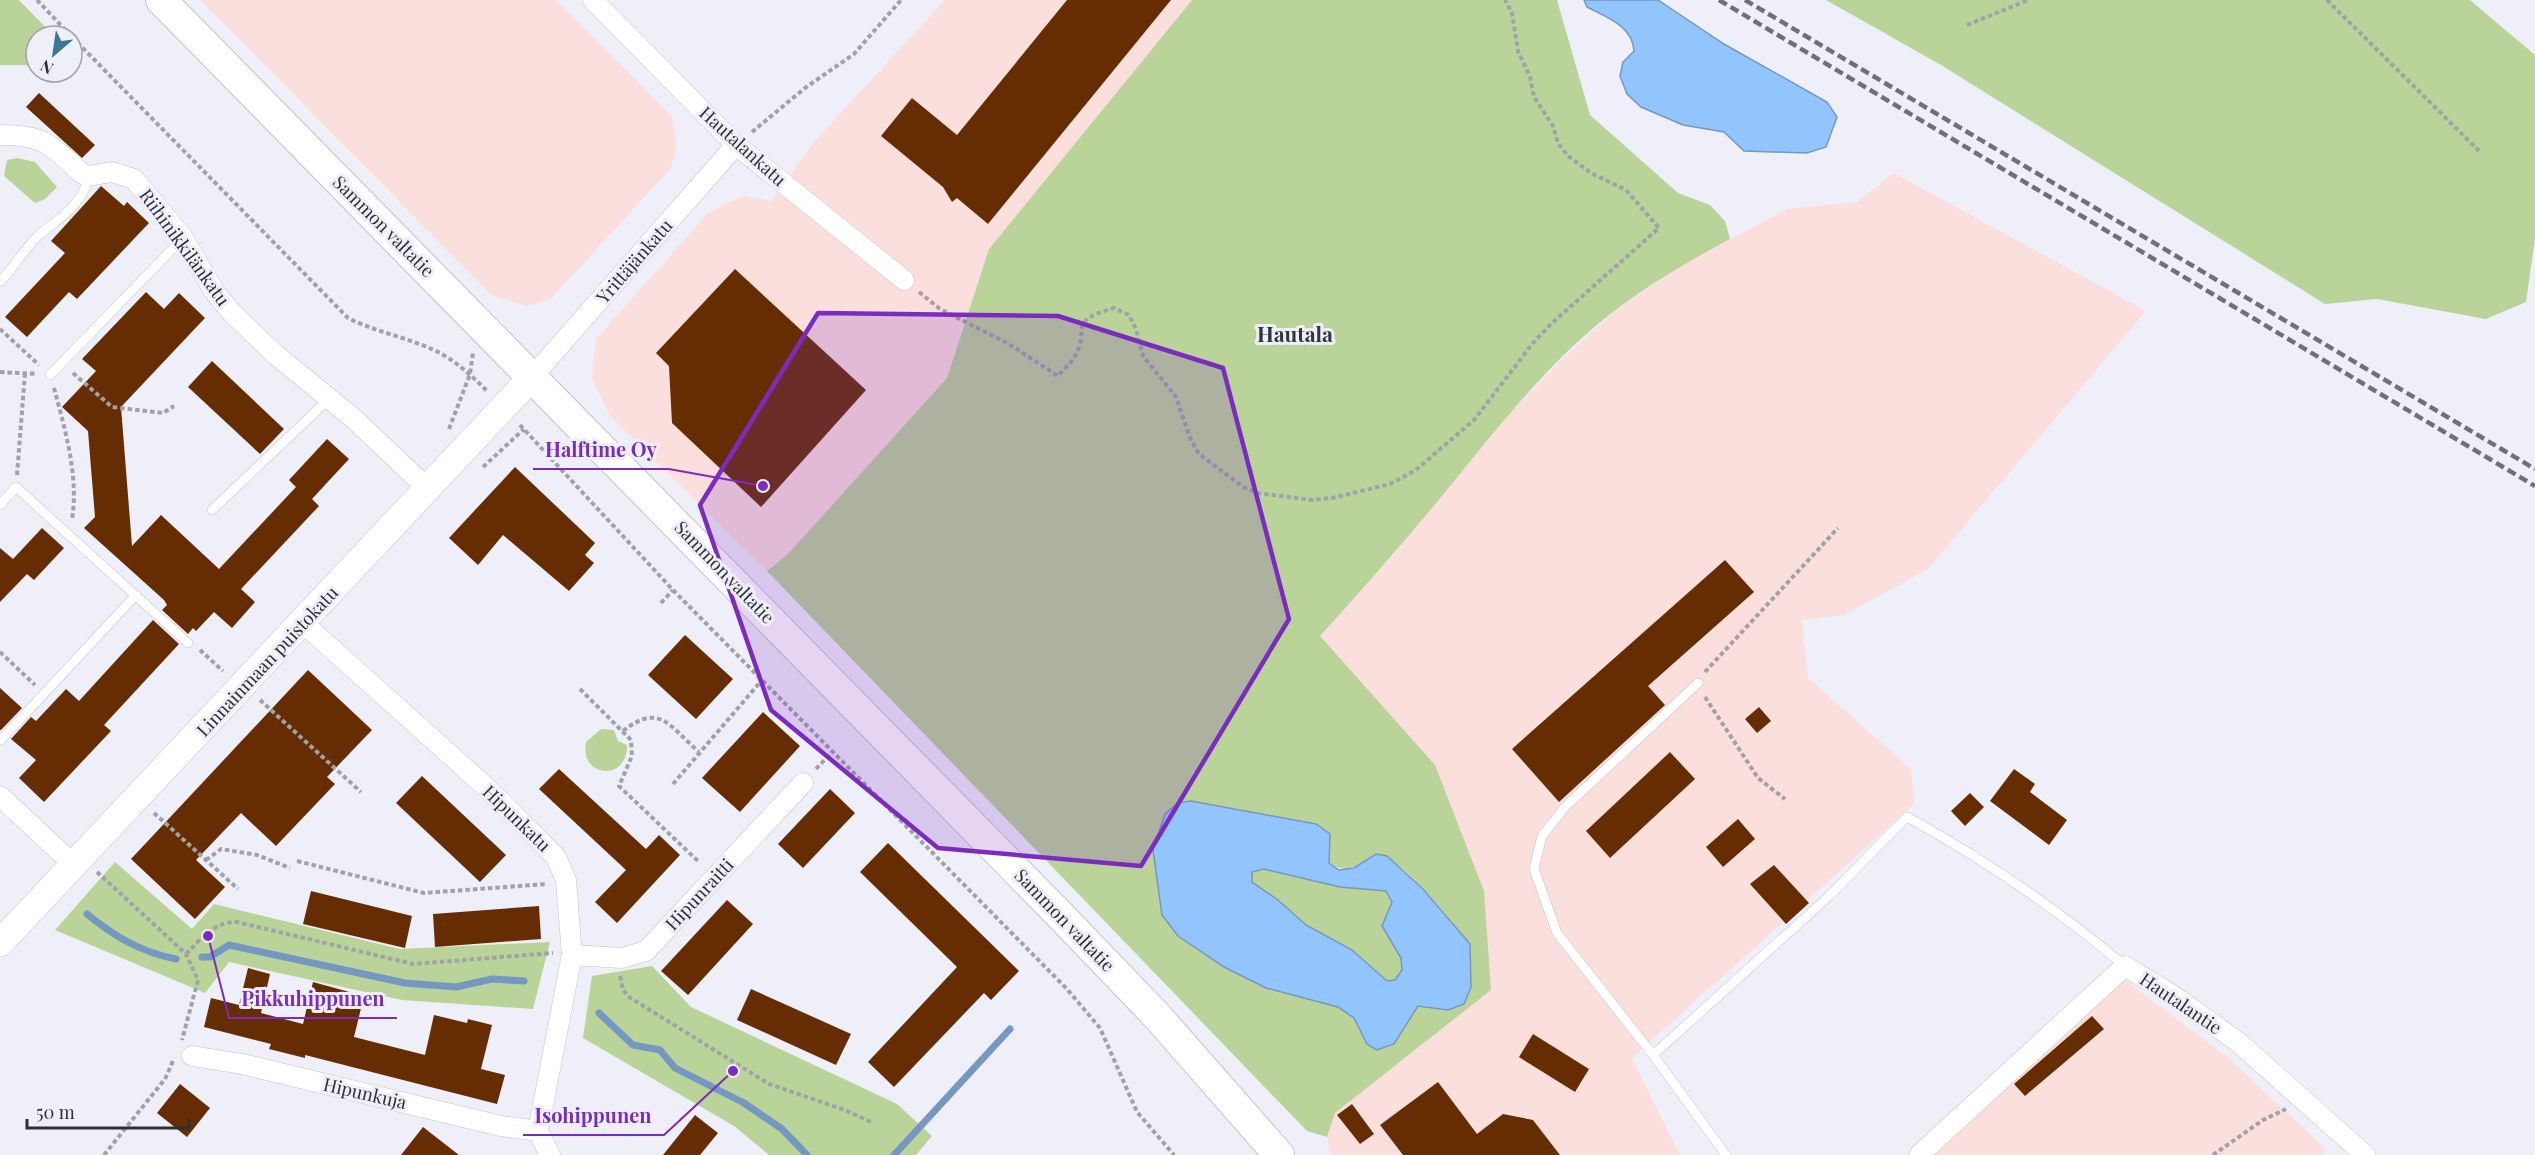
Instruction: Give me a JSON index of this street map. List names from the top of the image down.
{
  "streets": {
    "main road": ["Sammon valtatie"],
    "street": [
      "Hautalankatu",
      "Riihinikkilänkatu",
      "Yrittäjänkatu",
      "Linnainmaan puistokatu",
      "Hipunkatu",
      "Hipunraitti",
      "Hautalantie",
      "Hipunkuja"
    ]
  },
  "crossings": [
    ["Hautalankatu", "Yrittäjänkatu"],
    ["Sammon valtatie", "Yrittäjänkatu"],
    ["Sammon valtatie", "Linnainmaan puistokatu"],
    ["Riihinikkilänkatu", "Linnainmaan puistokatu"],
    ["Yrittäjänkatu", "Linnainmaan puistokatu"],
    ["Linnainmaan puistokatu", "Hipunkatu"],
    ["Hipunkatu", "Hipunraitti"],
    ["Hipunkatu", "Hipunkuja"]
  ],
  "districts": ["Hautala"],
  "places": ["Halftime Oy", "Pikkuhippunen", "Isohippunen"],
  "scale_bar": "50 m",
  "north": "bottom left"
}
